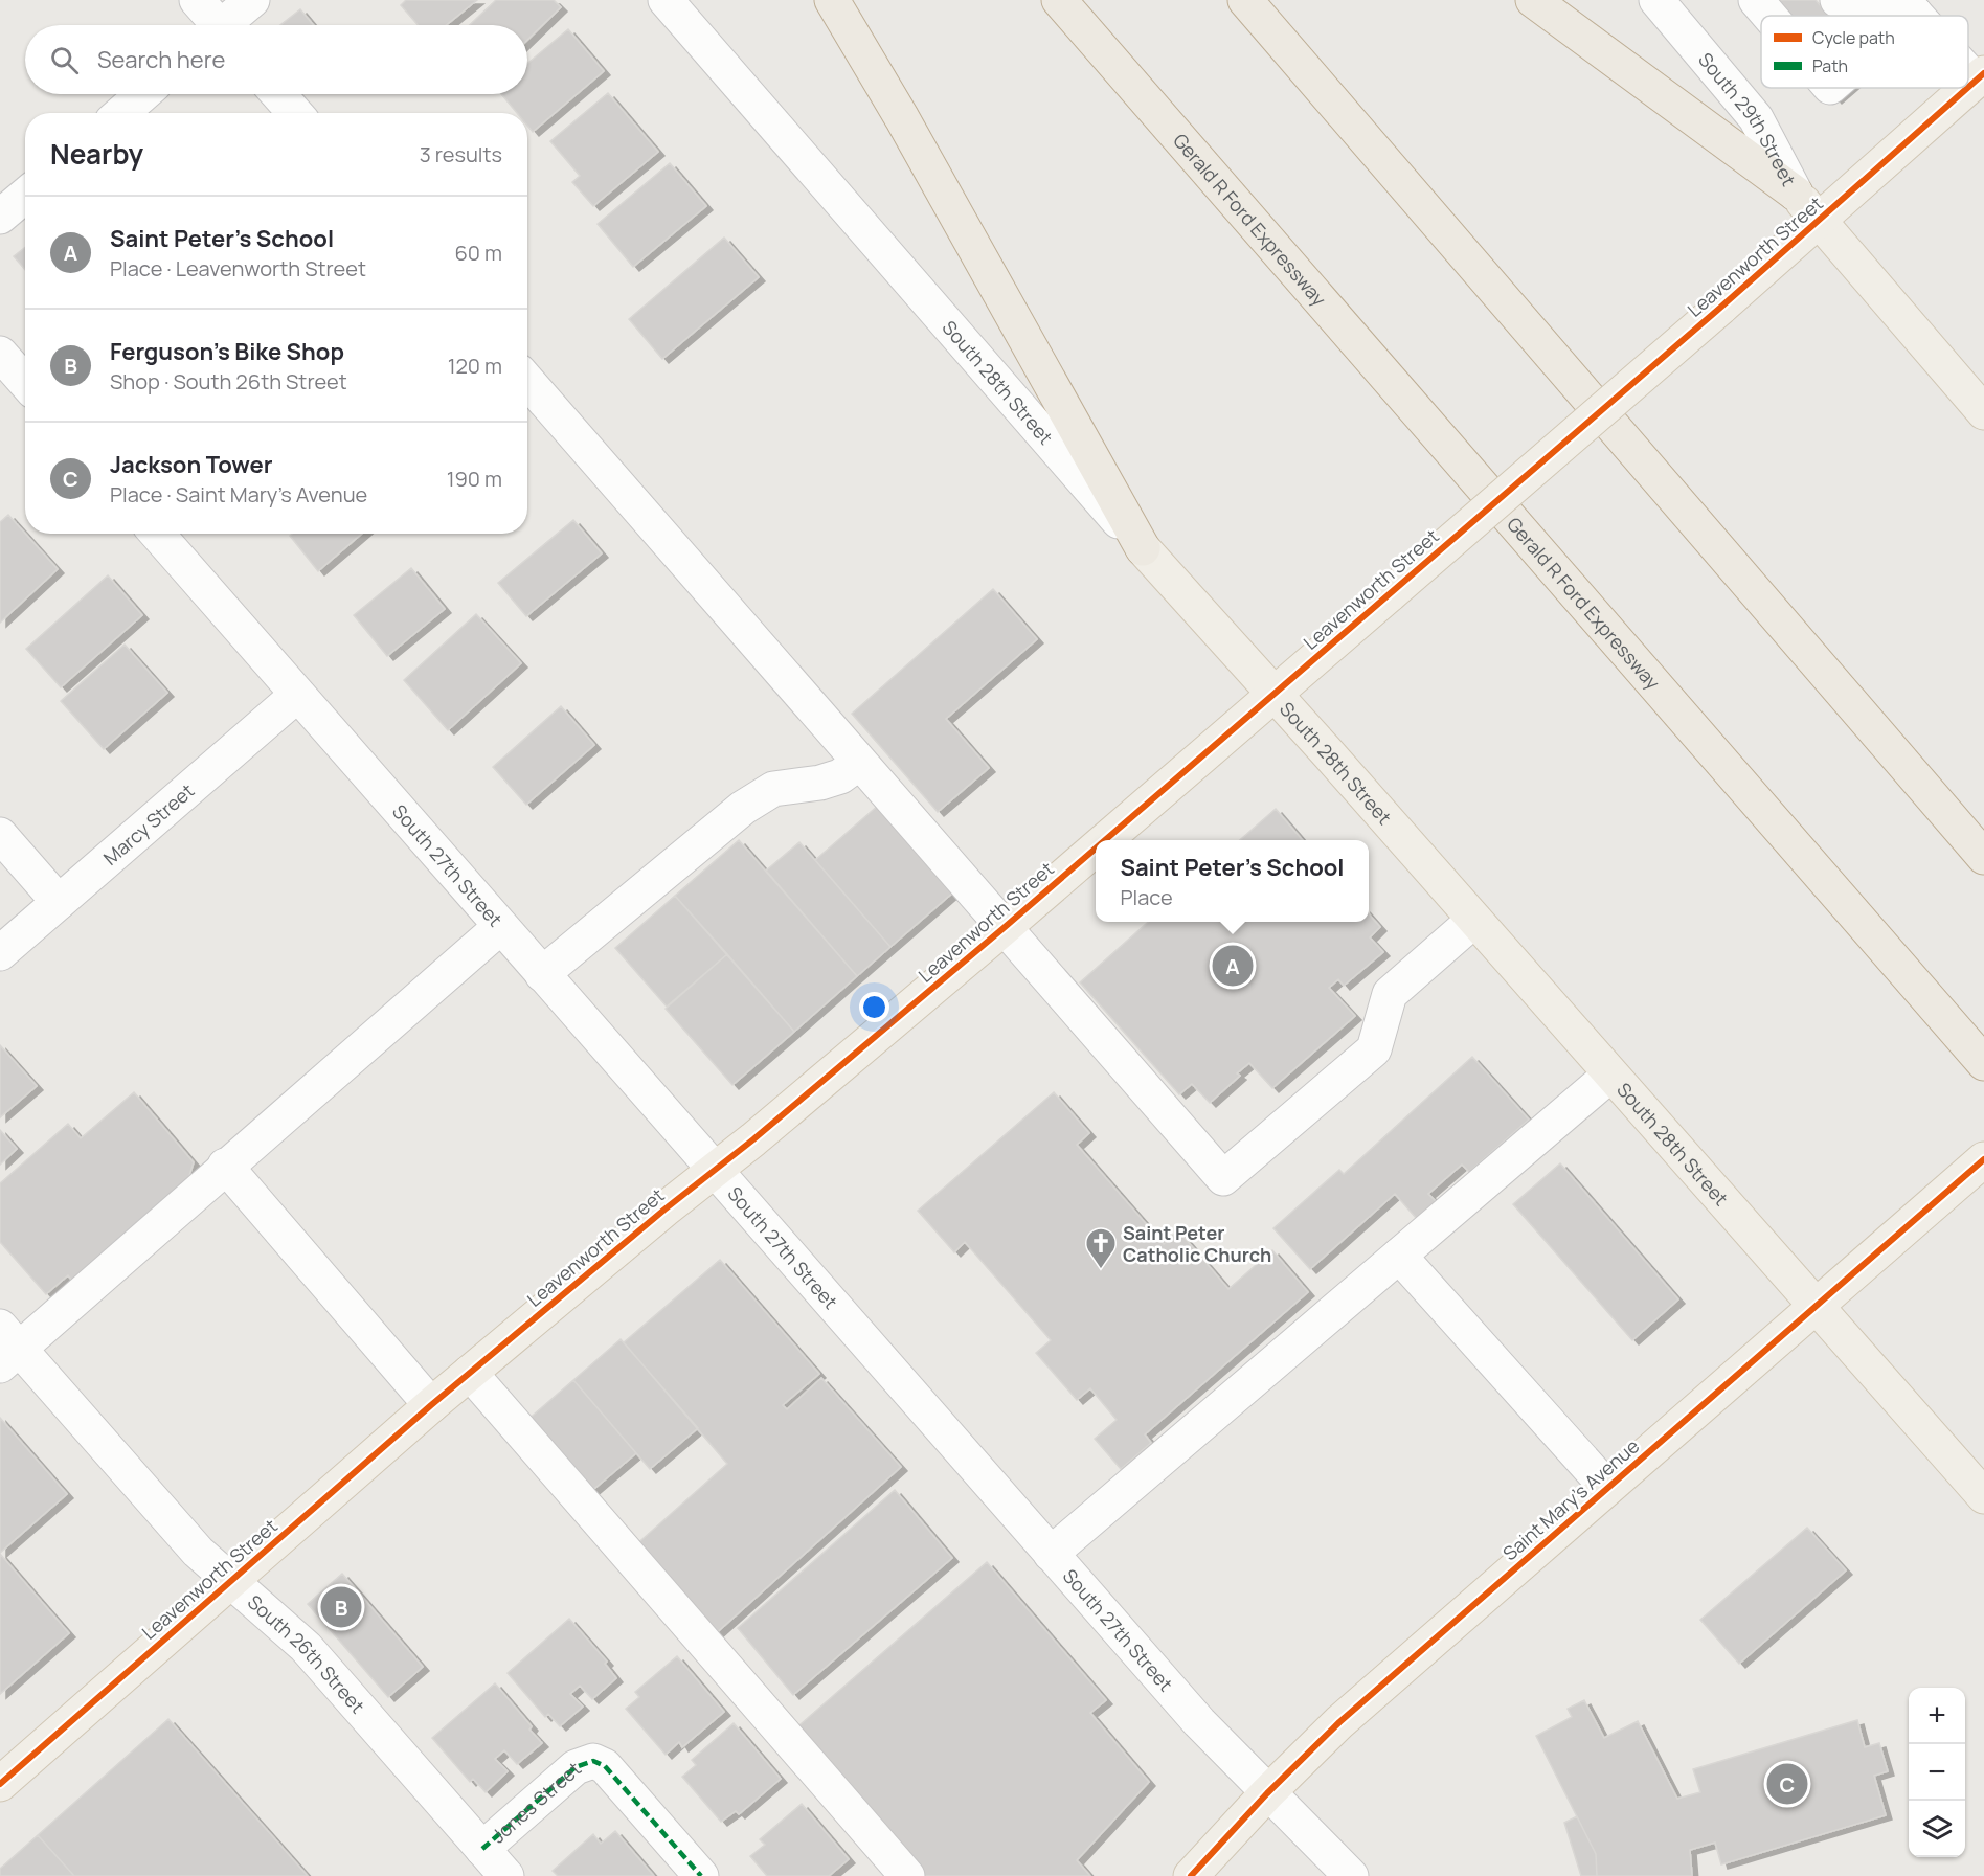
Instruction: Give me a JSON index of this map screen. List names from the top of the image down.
{
  "streets": {
    "highway": ["Gerald R Ford Expressway"],
    "main road": [
      "South 29th Street",
      "Leavenworth Street",
      "South 28th Street",
      "Saint Mary's Avenue"
    ],
    "street": [
      "Marcy Street",
      "South 27th Street",
      "South 26th Street",
      "Jones Street"
    ]
  },
  "crossings": [
    ["South 29th Street", "Leavenworth Street"],
    ["Leavenworth Street", "South 28th Street"],
    ["Leavenworth Street", "South 27th Street"],
    ["Leavenworth Street", "South 26th Street"],
    ["South 28th Street", "Saint Mary's Avenue"],
    ["Marcy Street", "South 27th Street"],
    ["South 27th Street", "Saint Mary's Avenue"],
    ["South 26th Street", "Jones Street"]
  ],
  "places": {
    "church": ["Saint Peter Catholic Church"]
  },
  "legend": ["Cycle path", "Path"],
  "page": {
    "search": "Search here",
    "heading": ["Nearby", "3 results"],
    "list": [
      {
        "mark": "A",
        "name": "Saint Peter’s School",
        "note": "Place · Leavenworth Street",
        "value": "60 m"
      },
      {
        "mark": "B",
        "name": "Ferguson's Bike Shop",
        "note": "Shop · South 26th Street",
        "value": "120 m"
      },
      {
        "mark": "C",
        "name": "Jackson Tower",
        "note": "Place · Saint Mary's Avenue",
        "value": "190 m"
      }
    ],
    "popup": ["Saint Peter’s School", "Place"],
    "pins": ["A", "B", "C"],
    "map_buttons": ["+", "−"]
  }
}
